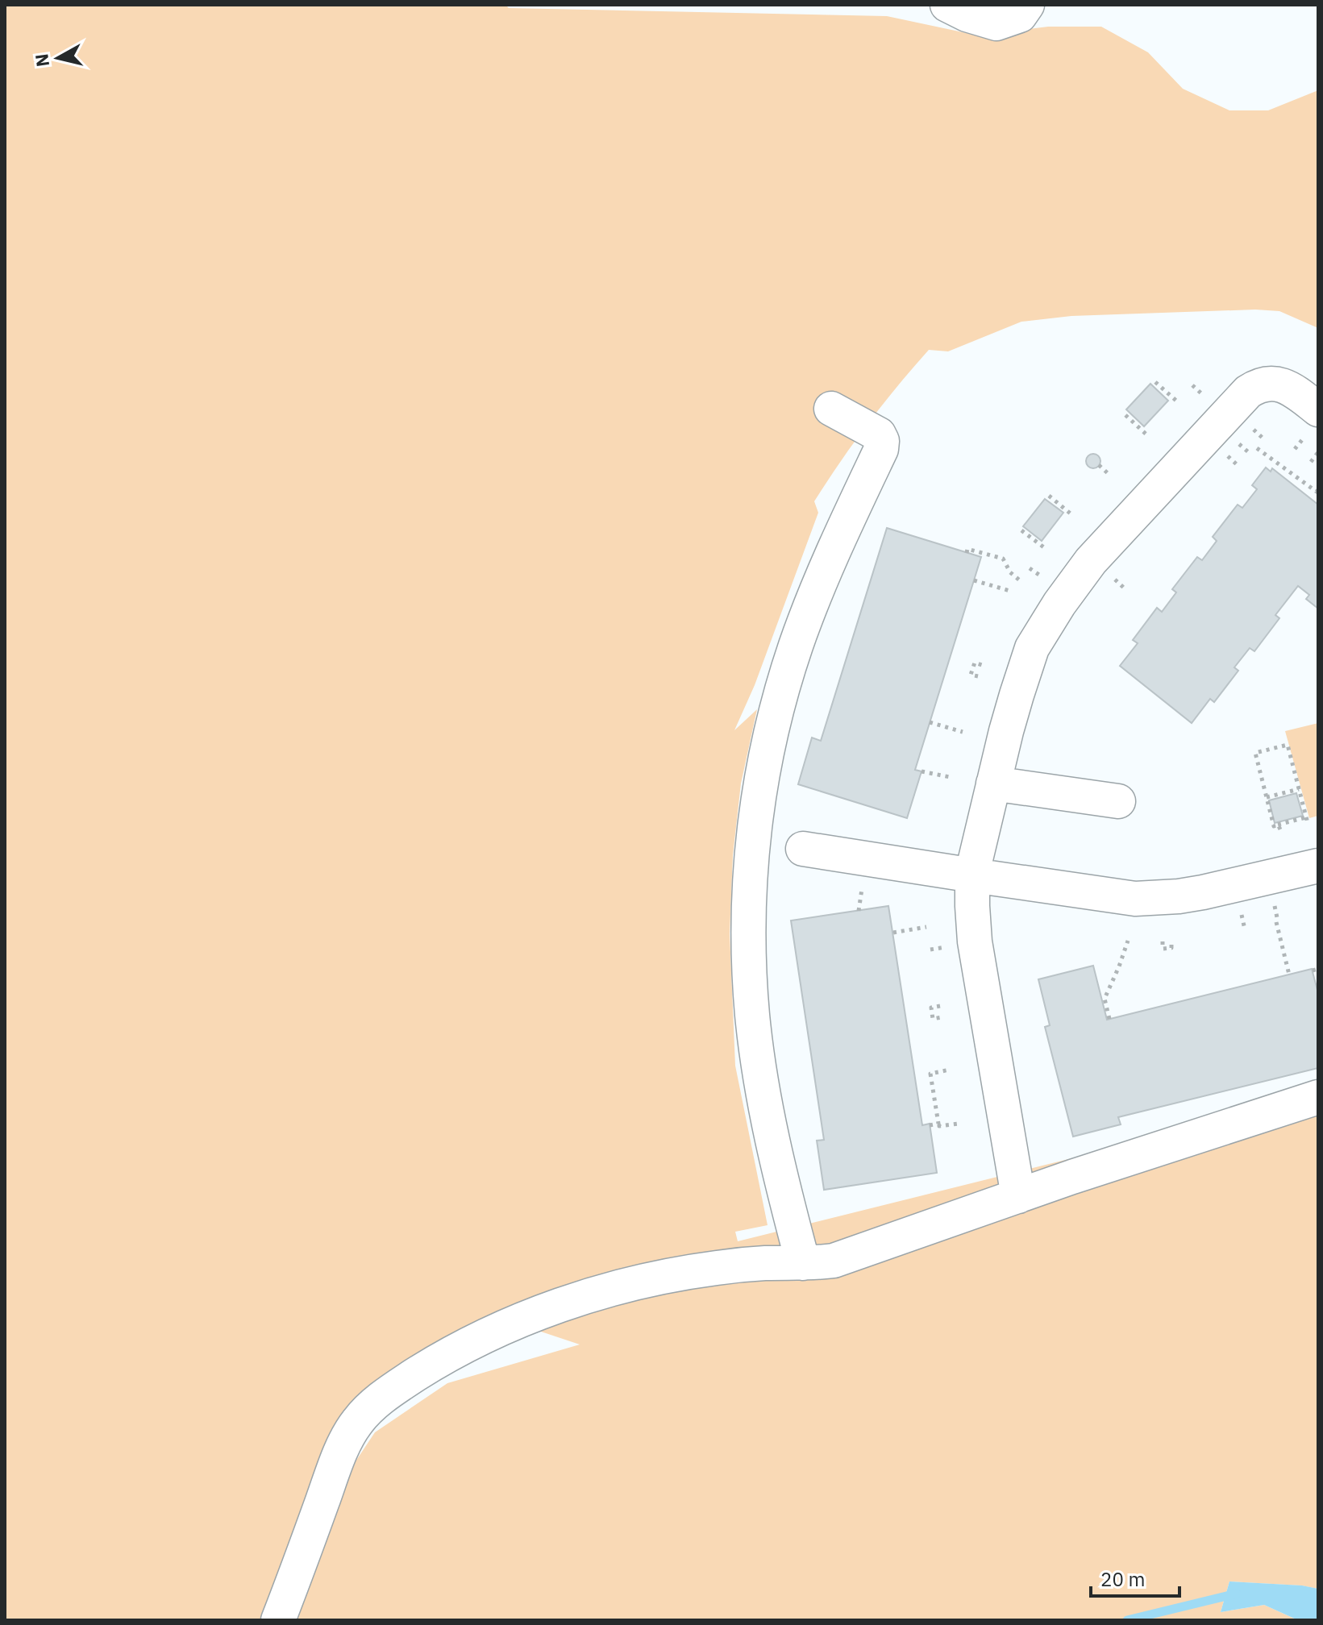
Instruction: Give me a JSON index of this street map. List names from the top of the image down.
{
  "scale_bar": "20 m",
  "north": "left"
}
